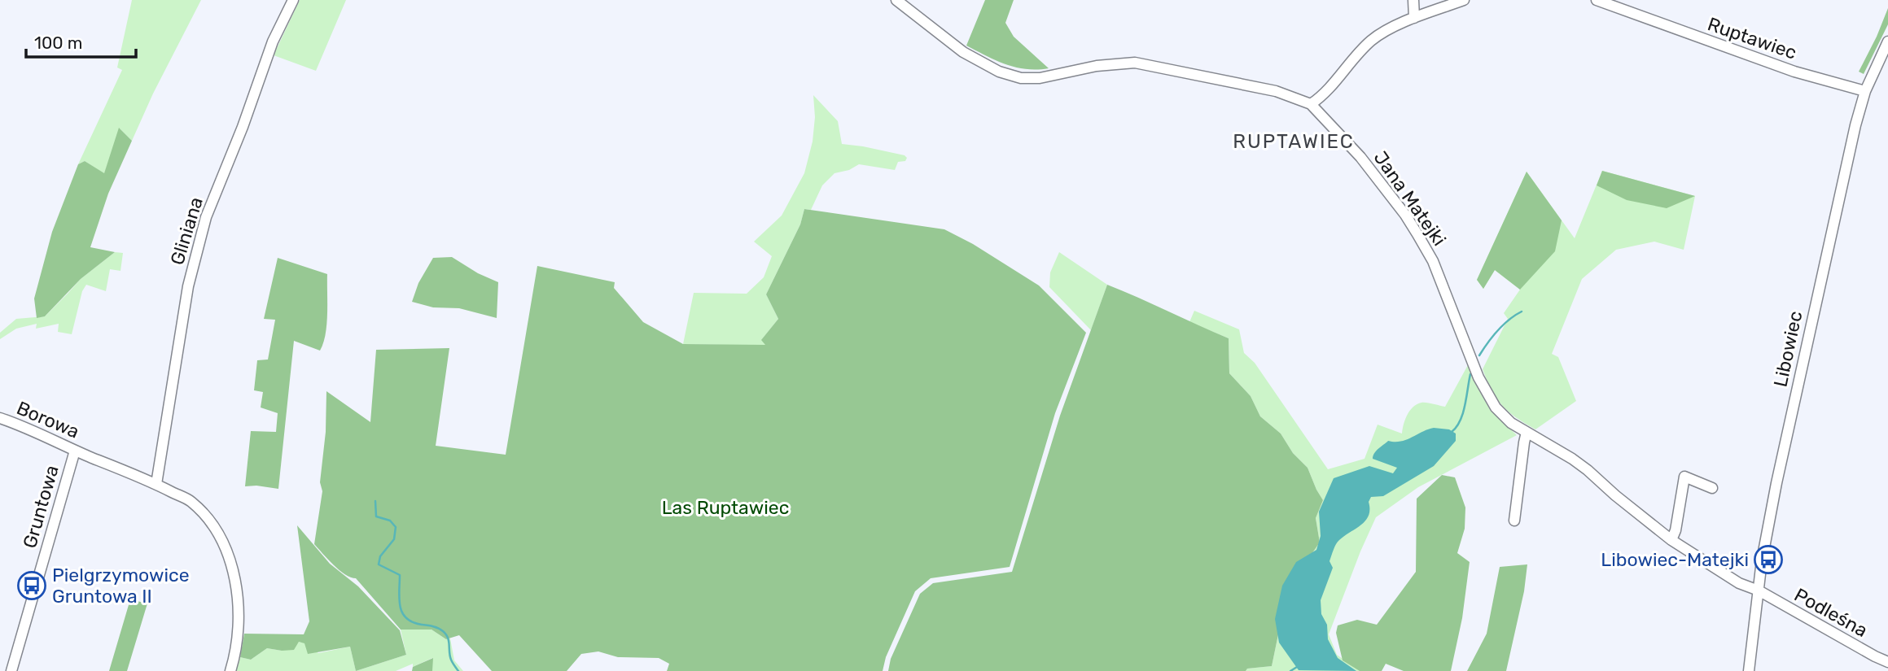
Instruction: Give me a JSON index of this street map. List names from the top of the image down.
{
  "streets": {
    "street": [
      "Ruptawiec",
      "Jana Matejki",
      "Gliniana",
      "Libowiec",
      "Borowa",
      "Gruntowa",
      "Podleśna"
    ]
  },
  "crossings": [
    ["Ruptawiec", "Libowiec"],
    ["Jana Matejki", "Libowiec"],
    ["Jana Matejki", "Podleśna"],
    ["Gliniana", "Borowa"],
    ["Libowiec", "Podleśna"],
    ["Borowa", "Gruntowa"]
  ],
  "districts": ["RUPTAWIEC"],
  "parks": ["Las Ruptawiec"],
  "places": {
    "bus stop": ["Libowiec-Matejki", "Pielgrzymowice Gruntowa II"]
  },
  "scale_bar": "100 m"
}
